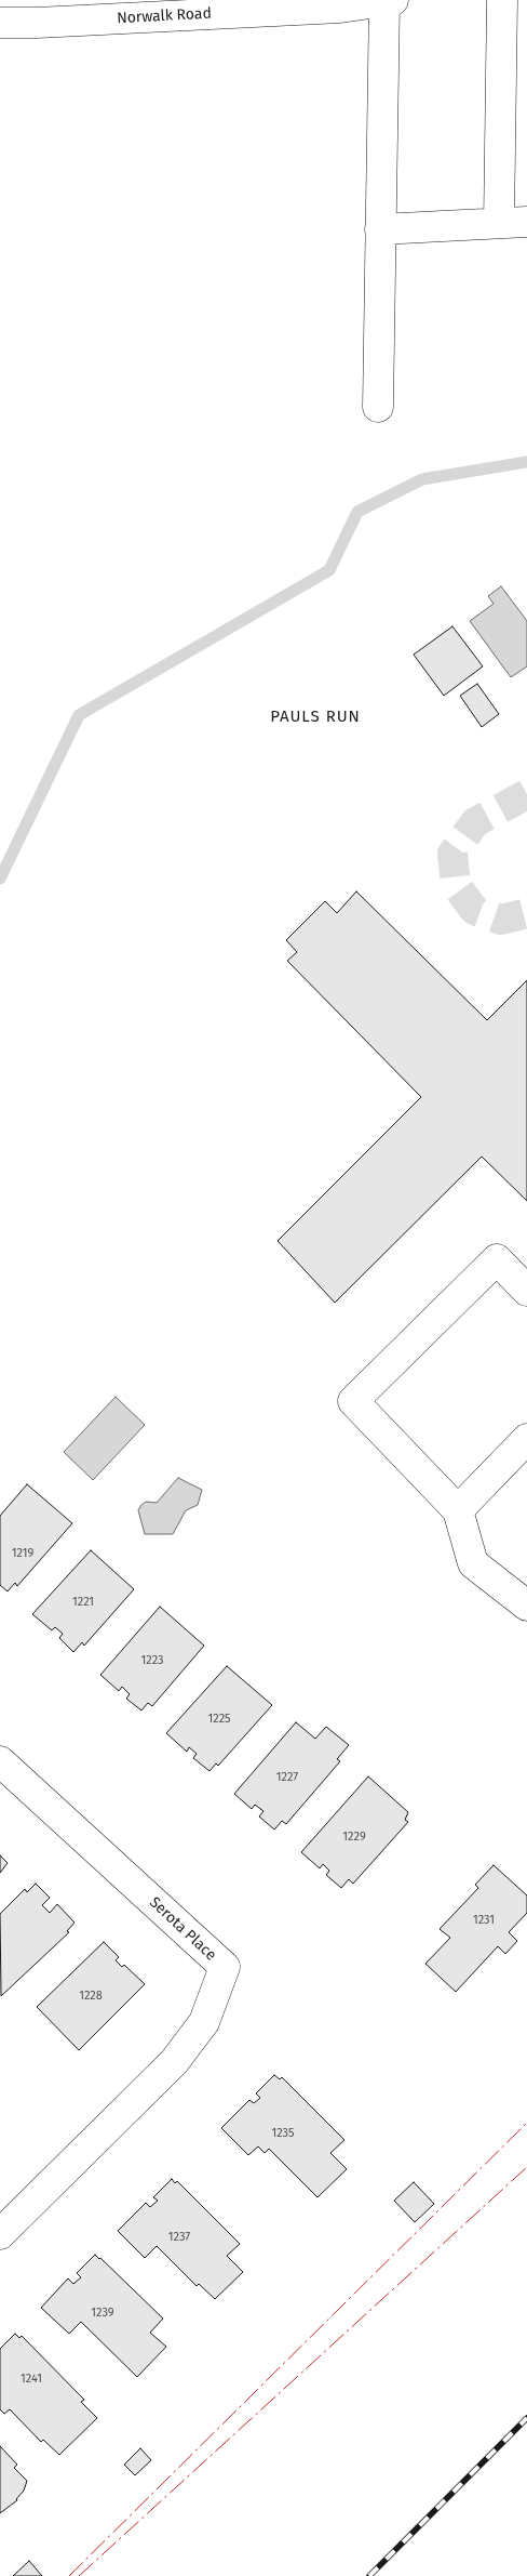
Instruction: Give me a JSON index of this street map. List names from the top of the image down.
{
  "streets": {
    "street": ["Norwalk Road", "Serota Place"]
  },
  "districts": ["PAULS RUN"],
  "house_numbers": [
    "1219",
    "1221",
    "1223",
    "1225",
    "1227",
    "1229",
    "1231",
    "1228",
    "1235",
    "1237",
    "1239",
    "1241"
  ]
}
